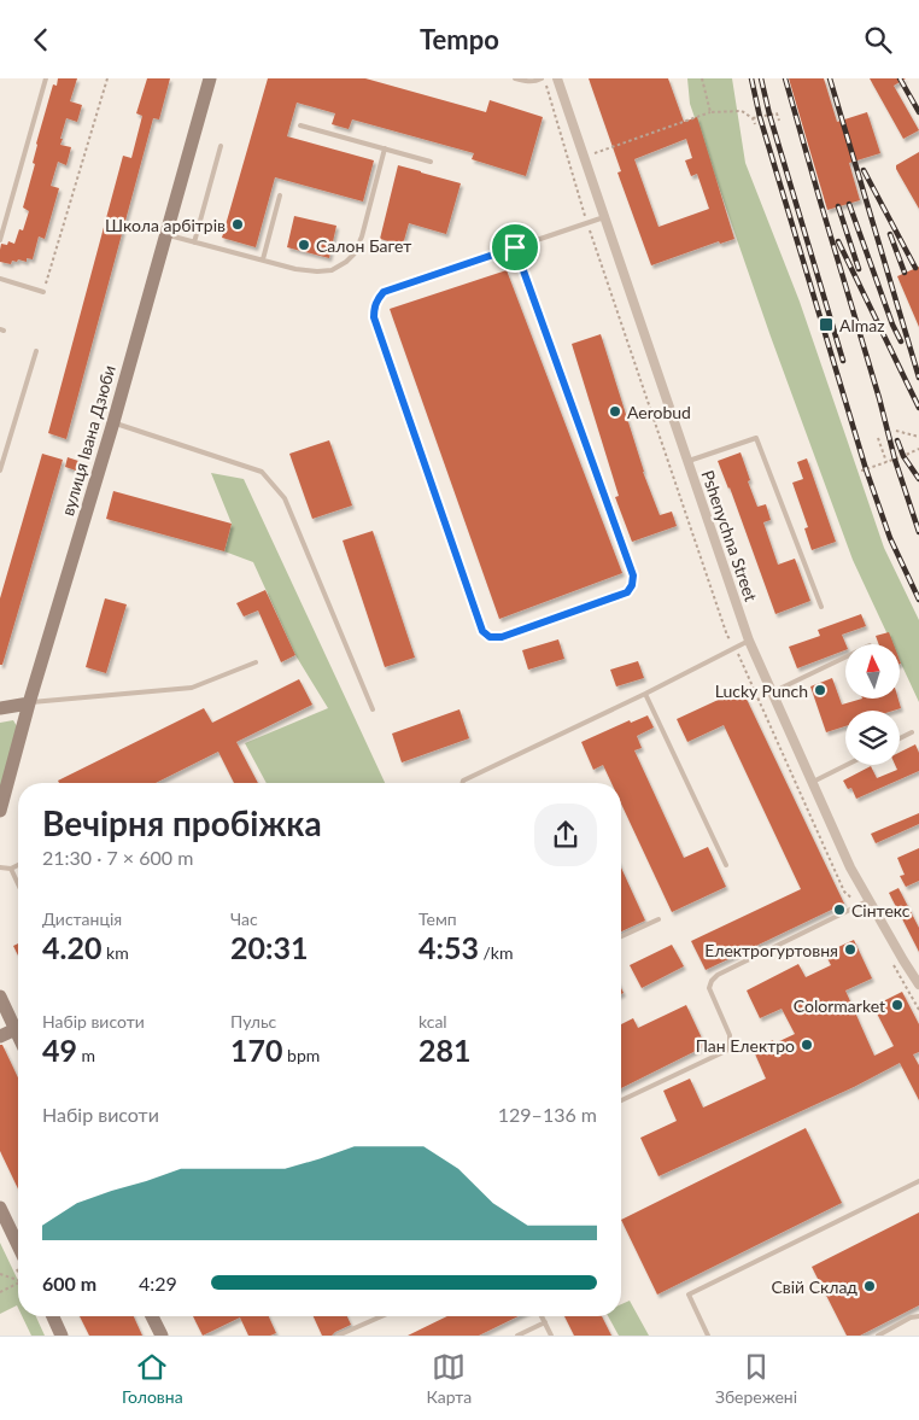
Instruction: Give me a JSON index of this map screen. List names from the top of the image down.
{
  "streets": {
    "main road": ["вулиця Івана Дзюби"],
    "street": ["Pshenychna Street"]
  },
  "places": {
    "other": [
      "Школа арбітрів",
      "Салон Багет",
      "Aerobud",
      "Lucky Punch",
      "Сінтекс",
      "Електрогуртовня",
      "Colormarket",
      "Пан Електро",
      "Свій Склад"
    ],
    "transit": ["Almaz"]
  },
  "north": "top",
  "page": {
    "header": "Tempo",
    "heading": ["Вечірня пробіжка", "21:30 · 7 × 600 m"],
    "stats": [
      ["Дистанція", "4.20 km"],
      ["Час", "20:31"],
      ["Темп", "4:53 /km"],
      ["Набір висоти", "49 m"],
      ["Пульс", "170 bpm"],
      ["kcal", "281"]
    ],
    "chart": ["Набір висоти", "129–136 m"],
    "list": [
      {
        "name": "600 m",
        "note": "4:29"
      }
    ],
    "tabs": ["Головна", "Карта", "Збережені"]
  }
}
